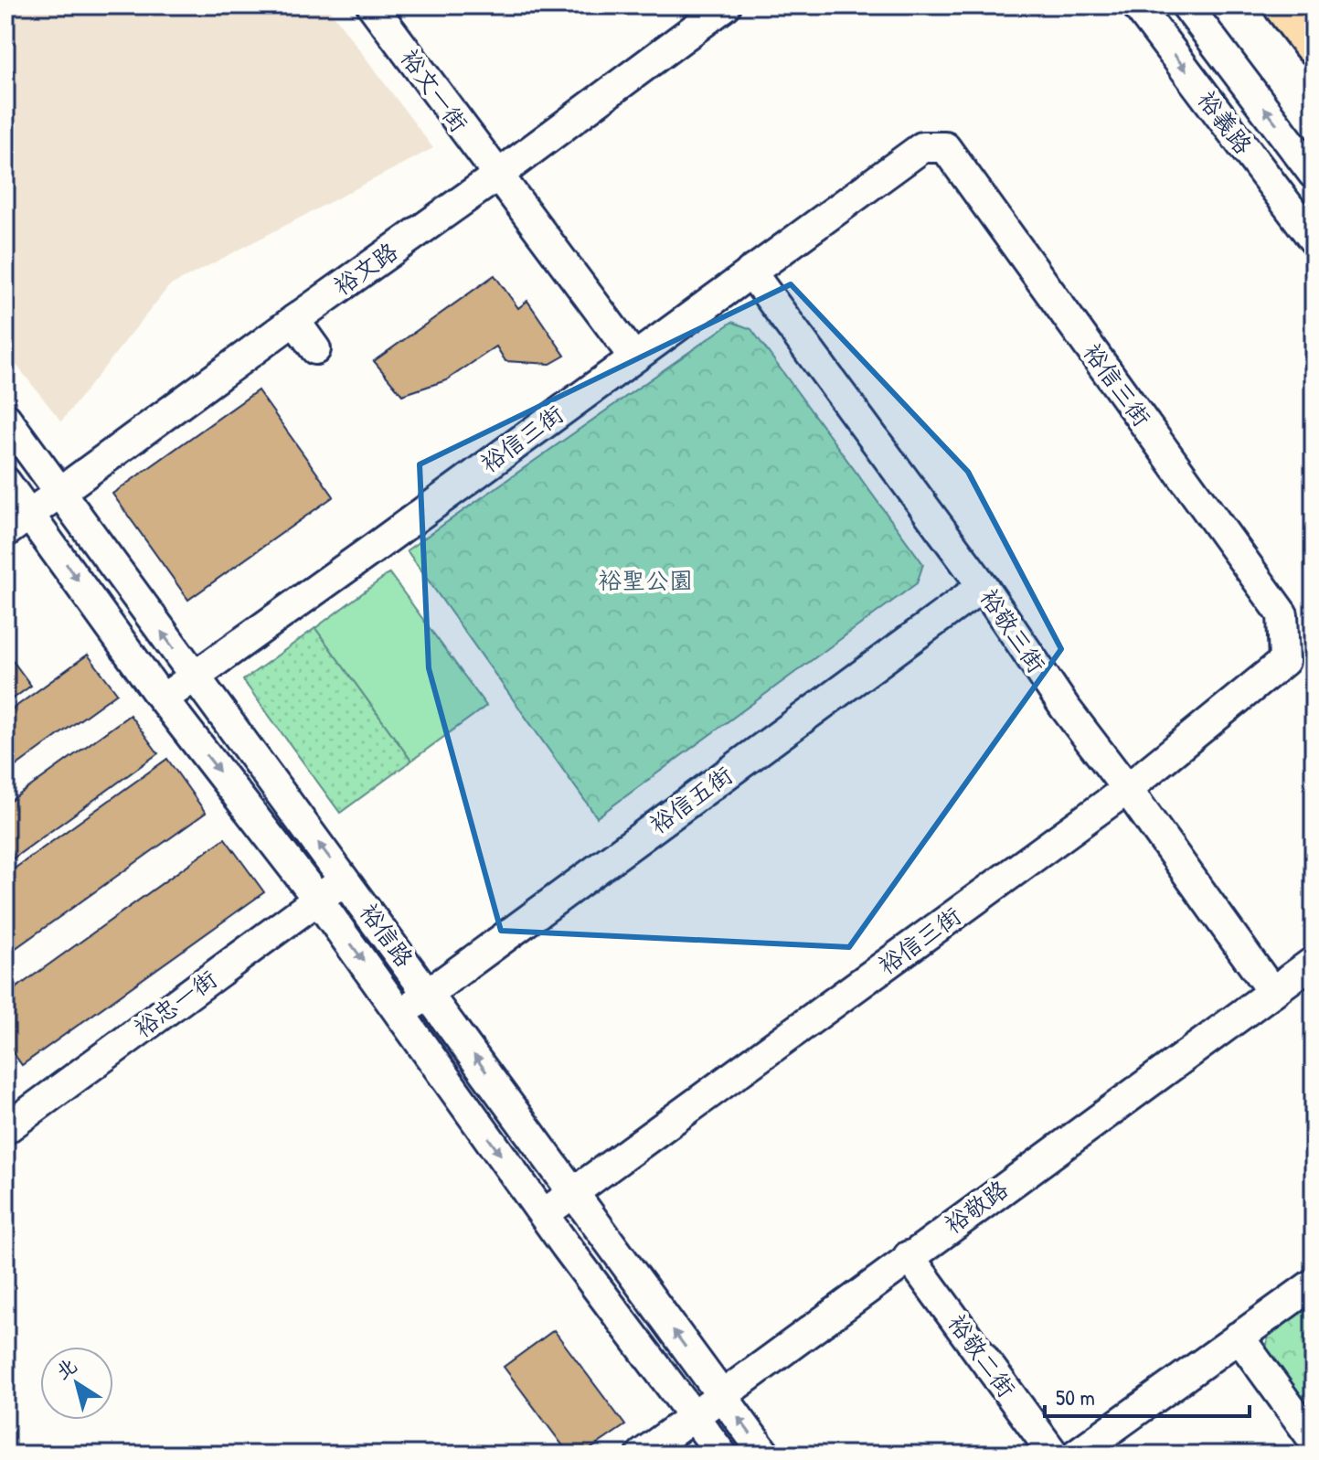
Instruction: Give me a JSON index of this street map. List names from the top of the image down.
{
  "streets": {
    "street": [
      "裕文一街",
      "裕義路",
      "裕文路",
      "裕信三街",
      "裕敬三街",
      "裕信五街",
      "裕信路",
      "裕忠一街",
      "裕敬路",
      "裕敬二街"
    ]
  },
  "crossings": [
    ["裕文一街", "裕文路"],
    ["裕文一街", "裕信三街"],
    ["裕文路", "裕信路"],
    ["裕信三街", "裕敬三街"],
    ["裕信三街", "裕信路"],
    ["裕敬三街", "裕信五街"],
    ["裕敬三街", "裕敬路"],
    ["裕信五街", "裕信路"],
    ["裕信路", "裕忠一街"],
    ["裕信路", "裕敬路"],
    ["裕敬路", "裕敬二街"]
  ],
  "parks": ["裕聖公園"],
  "scale_bar": "50 m",
  "north": "top left"
}
